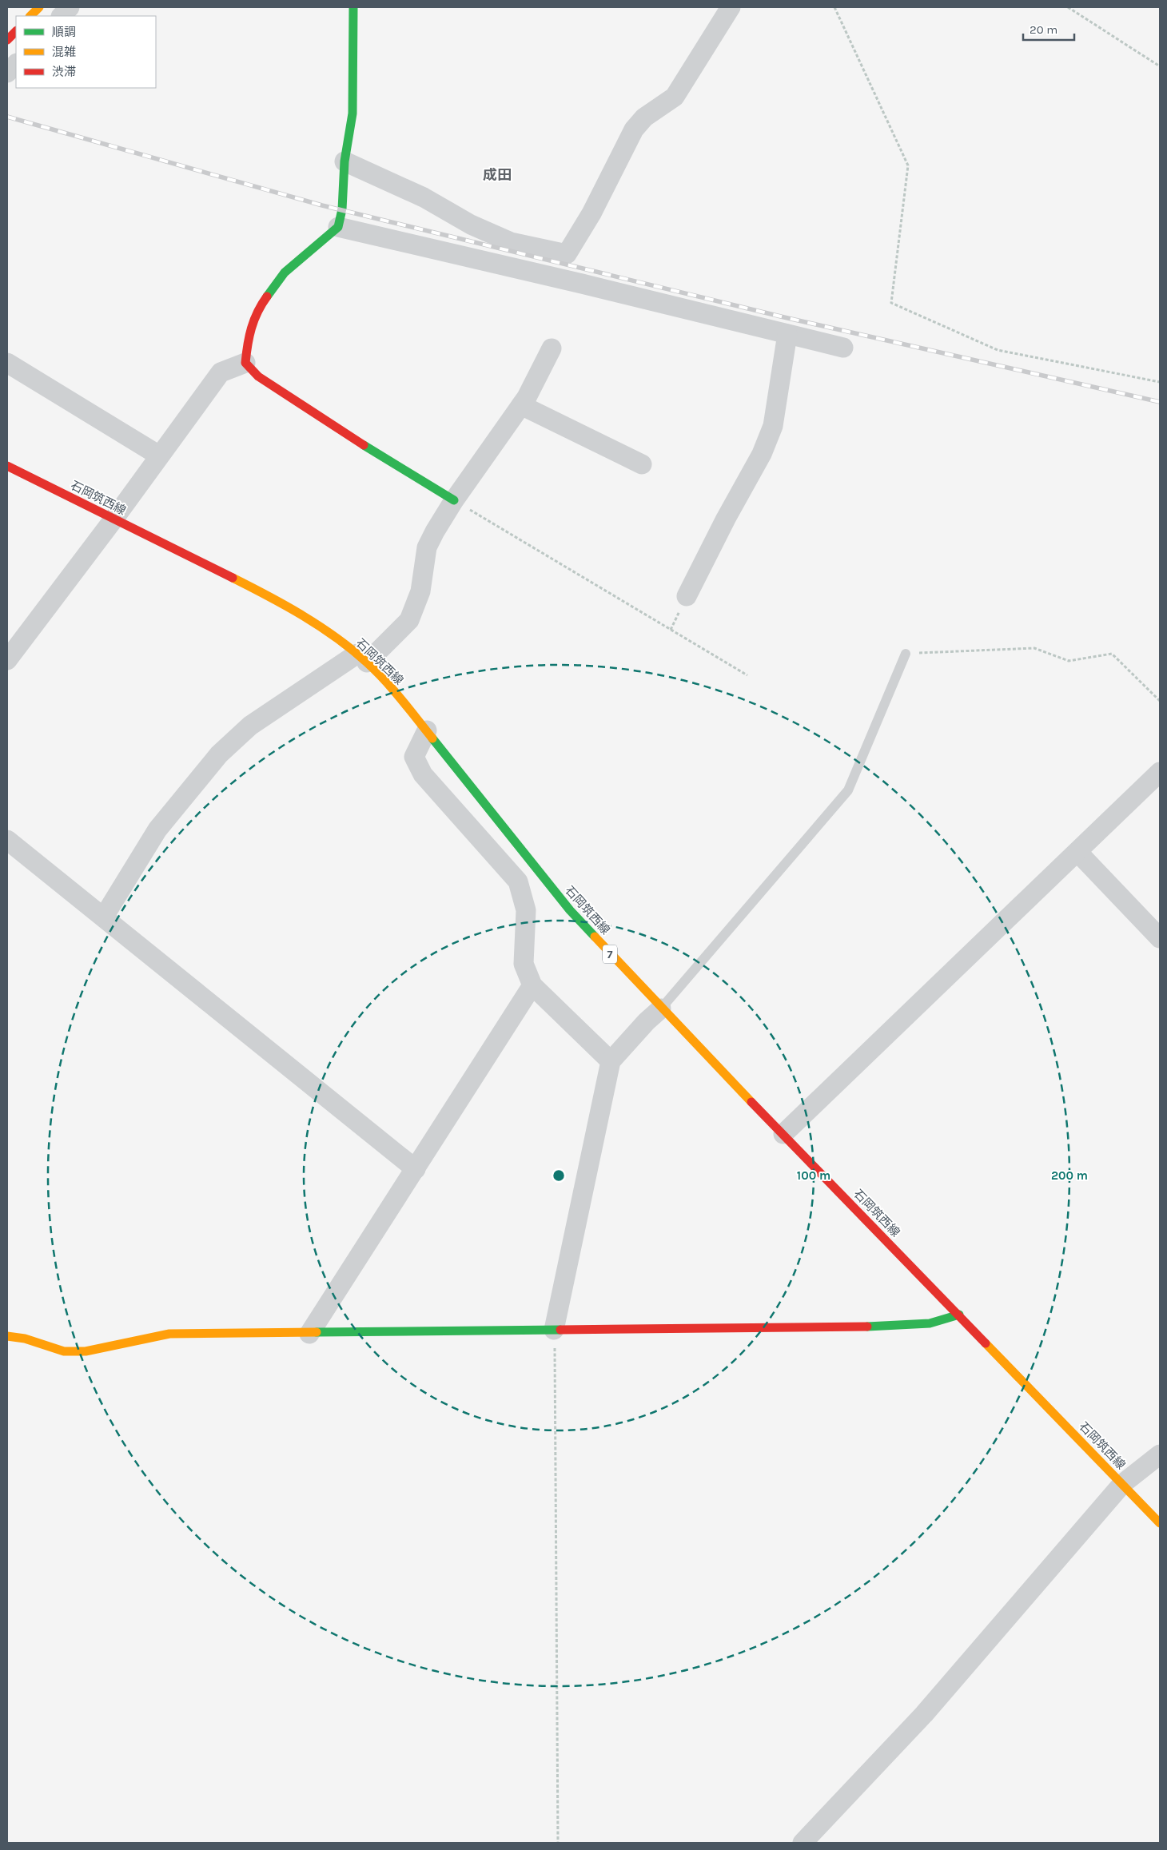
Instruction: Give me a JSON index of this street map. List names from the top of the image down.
{
  "streets": {
    "main road": ["石岡筑西線", "7"]
  },
  "districts": ["成田"],
  "legend": ["順調", "混雑", "渋滞"],
  "scale_bar": "20 m",
  "rings": ["100 m", "200 m"]
}
